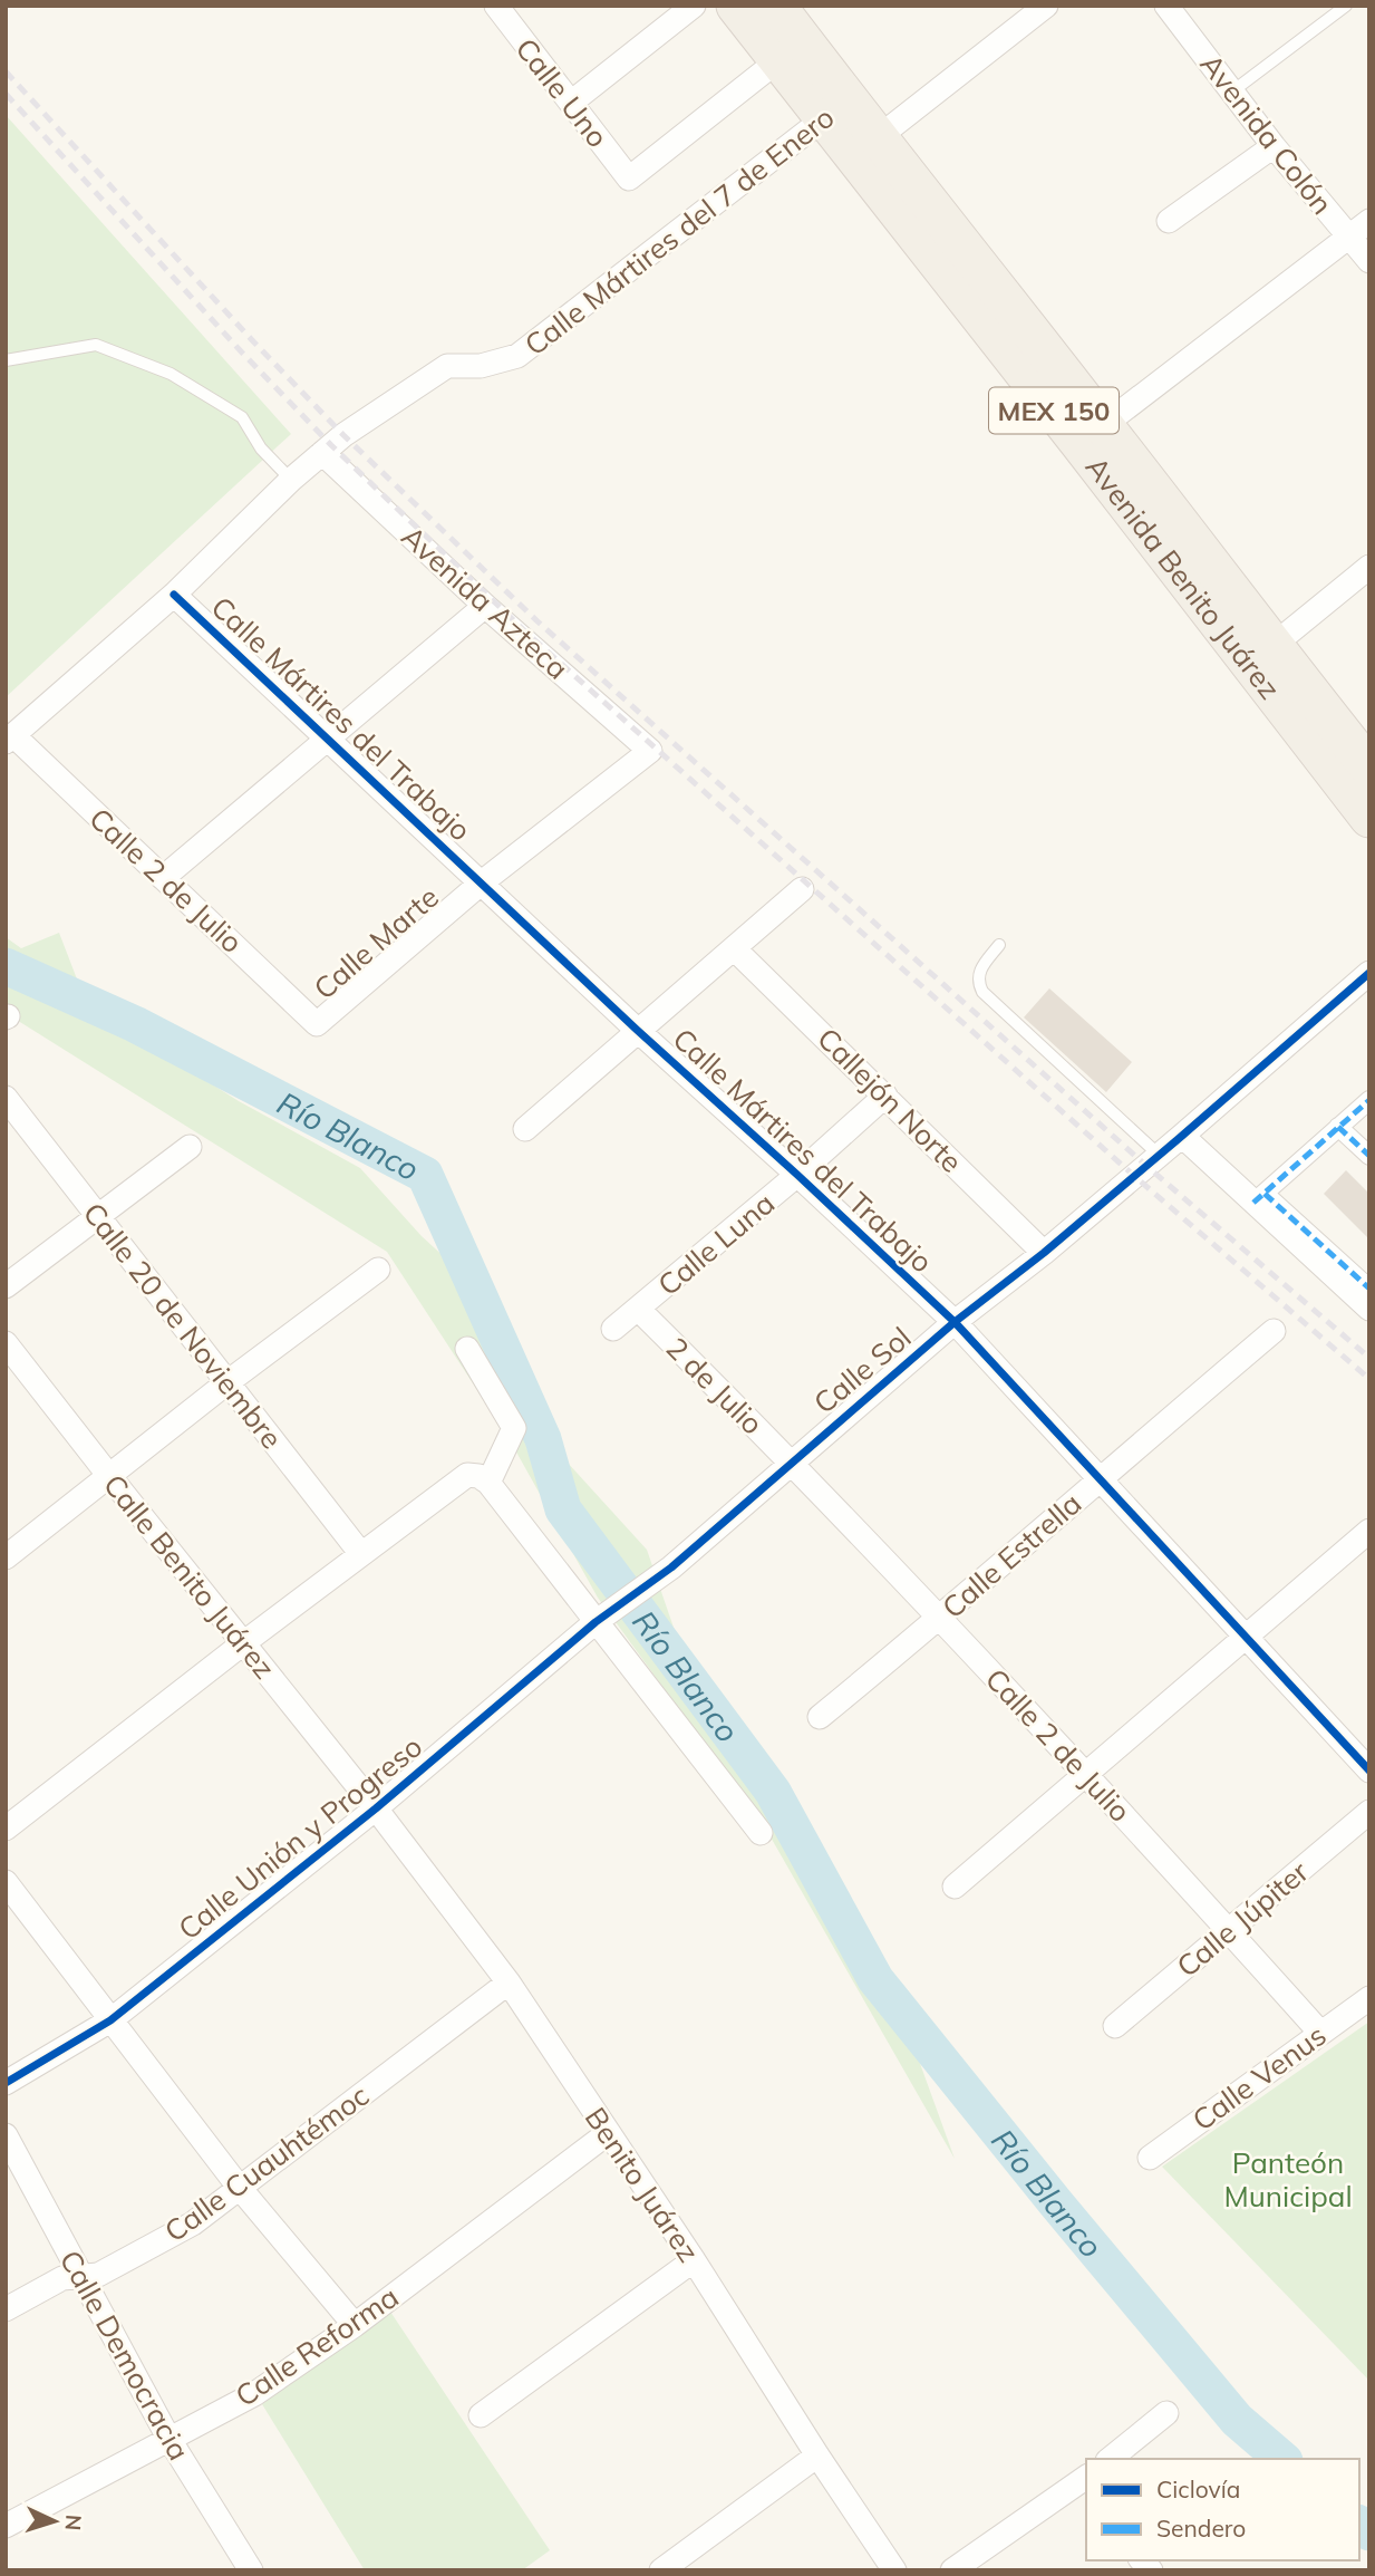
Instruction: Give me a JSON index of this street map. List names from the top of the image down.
{
  "streets": {
    "main road": ["MEX 150", "Avenida Benito Juárez"],
    "street": [
      "Calle Uno",
      "Avenida Colón",
      "Calle Mártires del 7 de Enero",
      "Avenida Azteca",
      "Calle Mártires del Trabajo",
      "Calle 2 de Julio",
      "Calle Marte",
      "Callejón Norte",
      "Calle Luna",
      "Calle 20 de Noviembre",
      "Calle Sol",
      "2 de Julio",
      "Calle Estrella",
      "Calle Benito Juárez",
      "Calle Unión y Progreso",
      "Calle Júpiter",
      "Calle Venus",
      "Calle Cuauhtémoc",
      "Benito Juárez",
      "Calle Reforma",
      "Calle Democracia"
    ]
  },
  "crossings": [
    ["Calle Uno", "Avenida Benito Juárez"],
    ["Calle Mártires del 7 de Enero", "Avenida Benito Juárez"],
    ["Calle Mártires del 7 de Enero", "Avenida Azteca"],
    ["Calle Mártires del 7 de Enero", "Calle Mártires del Trabajo"],
    ["Calle Mártires del 7 de Enero", "Calle 2 de Julio"],
    ["Avenida Azteca", "Calle Marte"],
    ["Calle Mártires del Trabajo", "Calle Marte"],
    ["Calle Mártires del Trabajo", "Calle Luna"],
    ["Calle Mártires del Trabajo", "Calle Sol"],
    ["Calle Mártires del Trabajo", "Calle Estrella"],
    ["Calle 2 de Julio", "Calle Marte"],
    ["Calle 2 de Julio", "Calle Sol"],
    ["Calle 2 de Julio", "2 de Julio"],
    ["Calle 2 de Julio", "Calle Estrella"],
    ["Calle 2 de Julio", "Calle Júpiter"],
    ["Calle 2 de Julio", "Calle Venus"],
    ["Callejón Norte", "Calle Luna"],
    ["Callejón Norte", "Calle Sol"],
    ["Calle Luna", "2 de Julio"],
    ["Calle Sol", "2 de Julio"],
    ["Calle Sol", "Calle Unión y Progreso"],
    ["Calle Benito Juárez", "Calle Unión y Progreso"],
    ["Calle Benito Juárez", "Benito Juárez"],
    ["Calle Unión y Progreso", "Benito Juárez"],
    ["Calle Cuauhtémoc", "Benito Juárez"],
    ["Calle Cuauhtémoc", "Calle Democracia"],
    ["Benito Juárez", "Calle Reforma"],
    ["Calle Reforma", "Calle Democracia"]
  ],
  "water": ["Río Blanco"],
  "parks": ["Panteón Municipal"],
  "legend": ["Ciclovía", "Sendero"],
  "north": "right"
}
